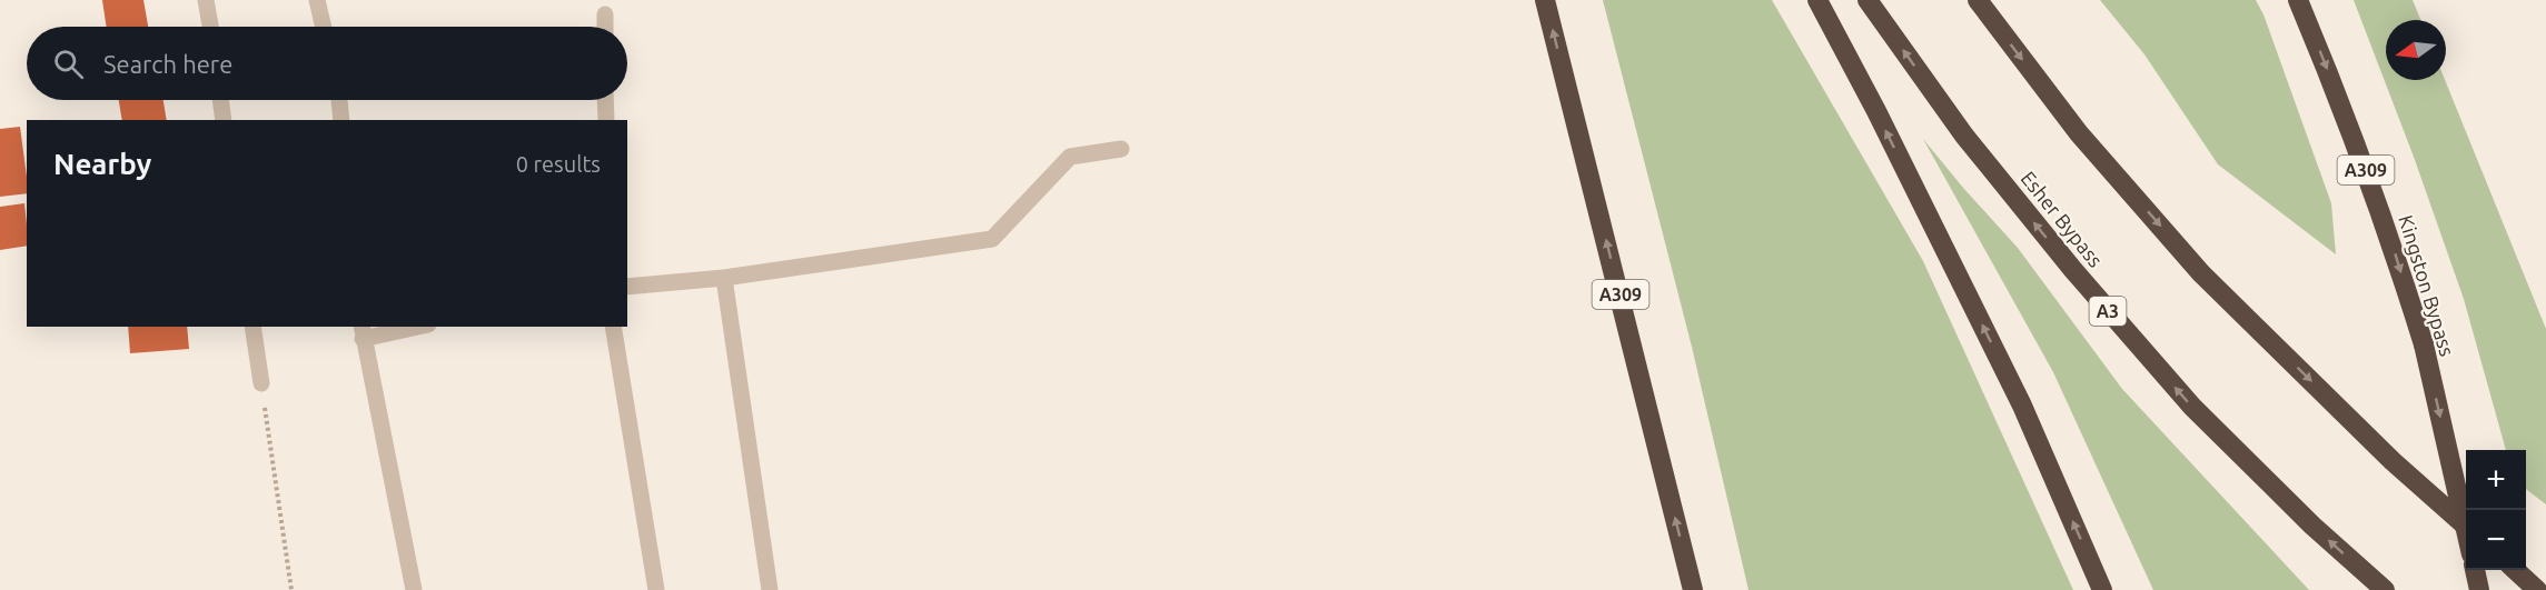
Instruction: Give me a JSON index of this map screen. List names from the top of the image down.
{
  "streets": {
    "highway": [
      "A309",
      "Esher Bypass",
      "Kingston Bypass",
      "A3"
    ]
  },
  "north": "left",
  "page": {
    "search": "Search here",
    "heading": ["Nearby", "0 results"],
    "map_buttons": ["+", "−"]
  }
}
